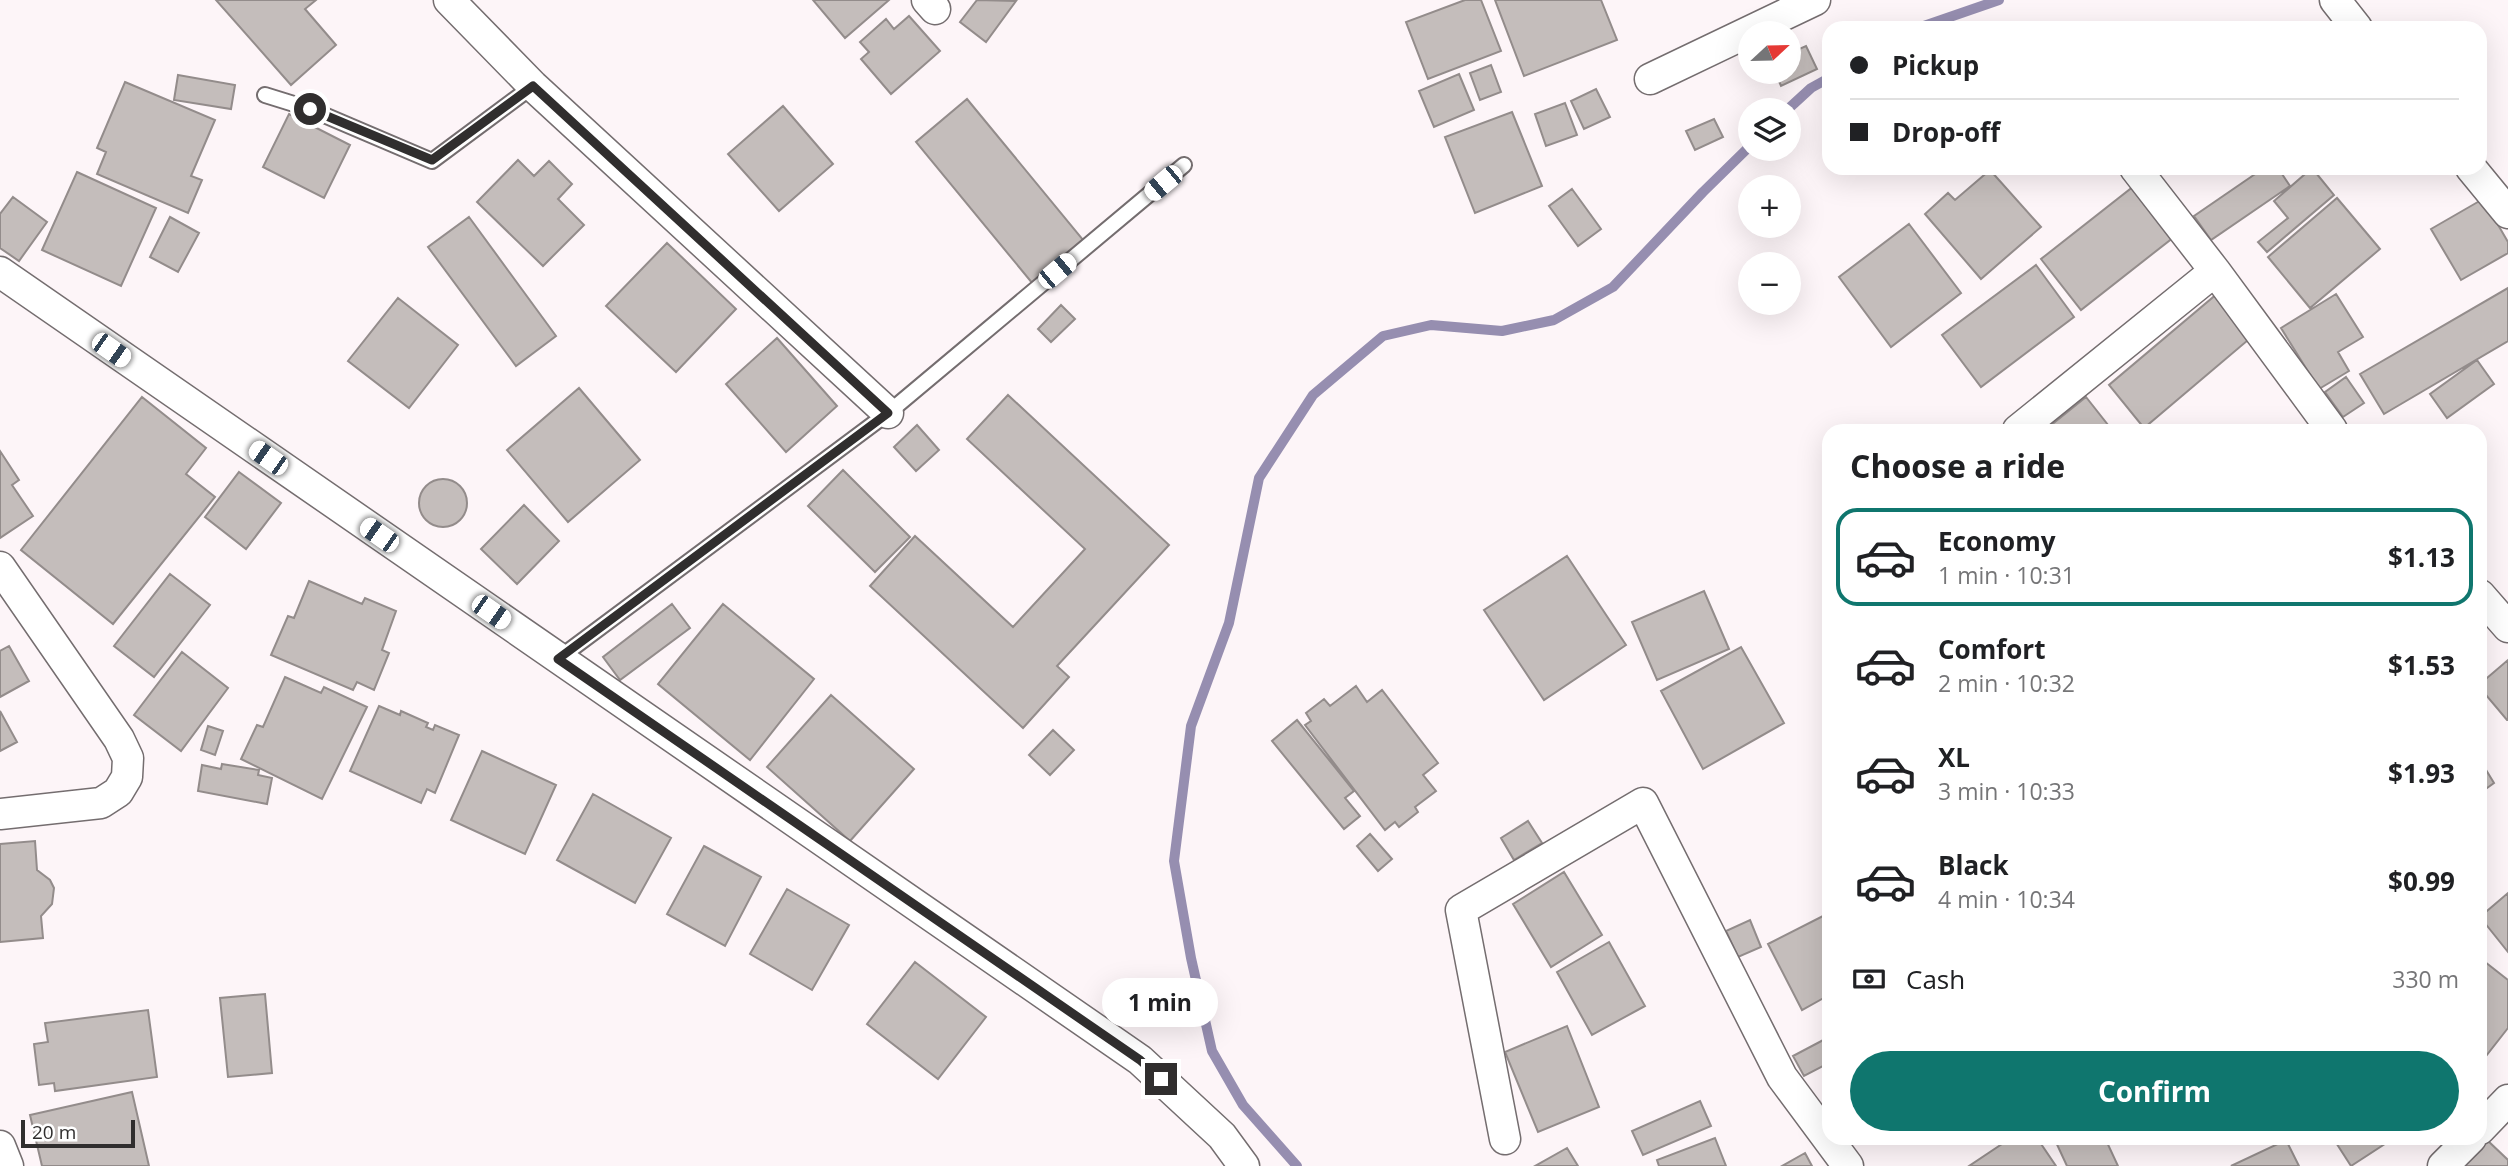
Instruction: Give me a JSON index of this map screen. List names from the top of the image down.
{
  "scale_bar": "20 m",
  "north": "right",
  "page": {
    "map_buttons": ["+", "−"],
    "banner": ["Pickup", "Drop-off"],
    "heading": "Choose a ride",
    "list": [
      {
        "name": "Economy",
        "note": "1 min · 10:31",
        "value": "$1.13"
      },
      {
        "name": "Comfort",
        "note": "2 min · 10:32",
        "value": "$1.53"
      },
      {
        "name": "XL",
        "note": "3 min · 10:33",
        "value": "$1.93"
      },
      {
        "name": "Black",
        "note": "4 min · 10:34",
        "value": "$0.99"
      }
    ],
    "pay": ["Cash", "330 m"],
    "bubble": "1 min",
    "buttons": "Confirm",
    "scale": "20 m"
  }
}
